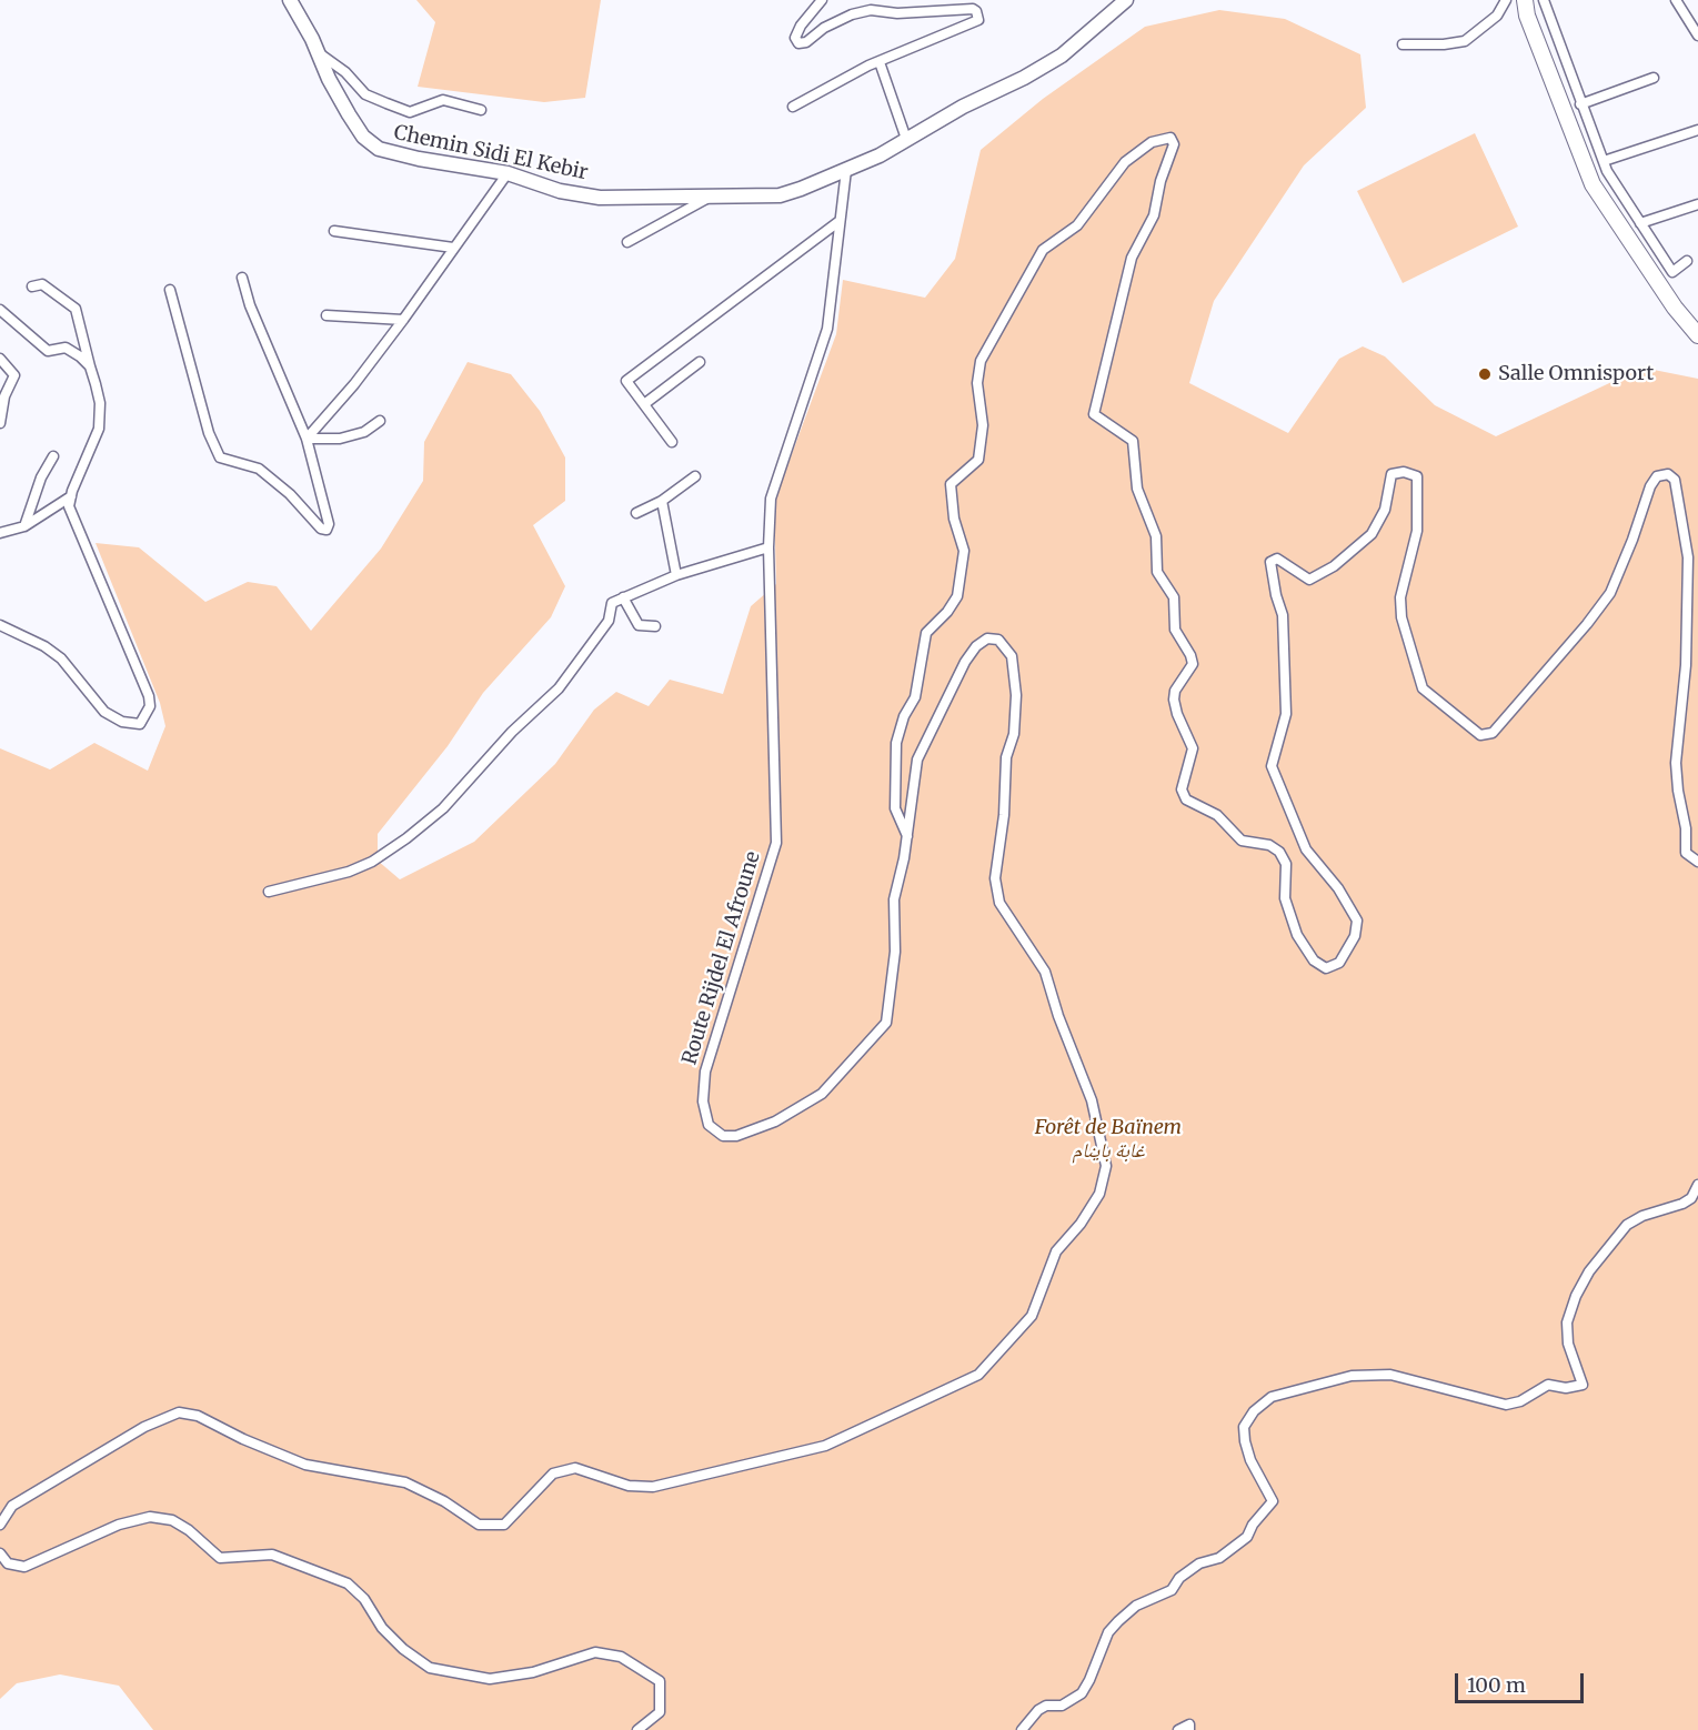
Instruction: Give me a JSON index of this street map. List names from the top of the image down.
{
  "streets": {
    "street": ["Chemin Sidi El Kebir", "Route Rijdel El Afroune"]
  },
  "parks": ["Forêt de Baïnem غابة باينام"],
  "places": ["Salle Omnisport"],
  "scale_bar": "100 m"
}
